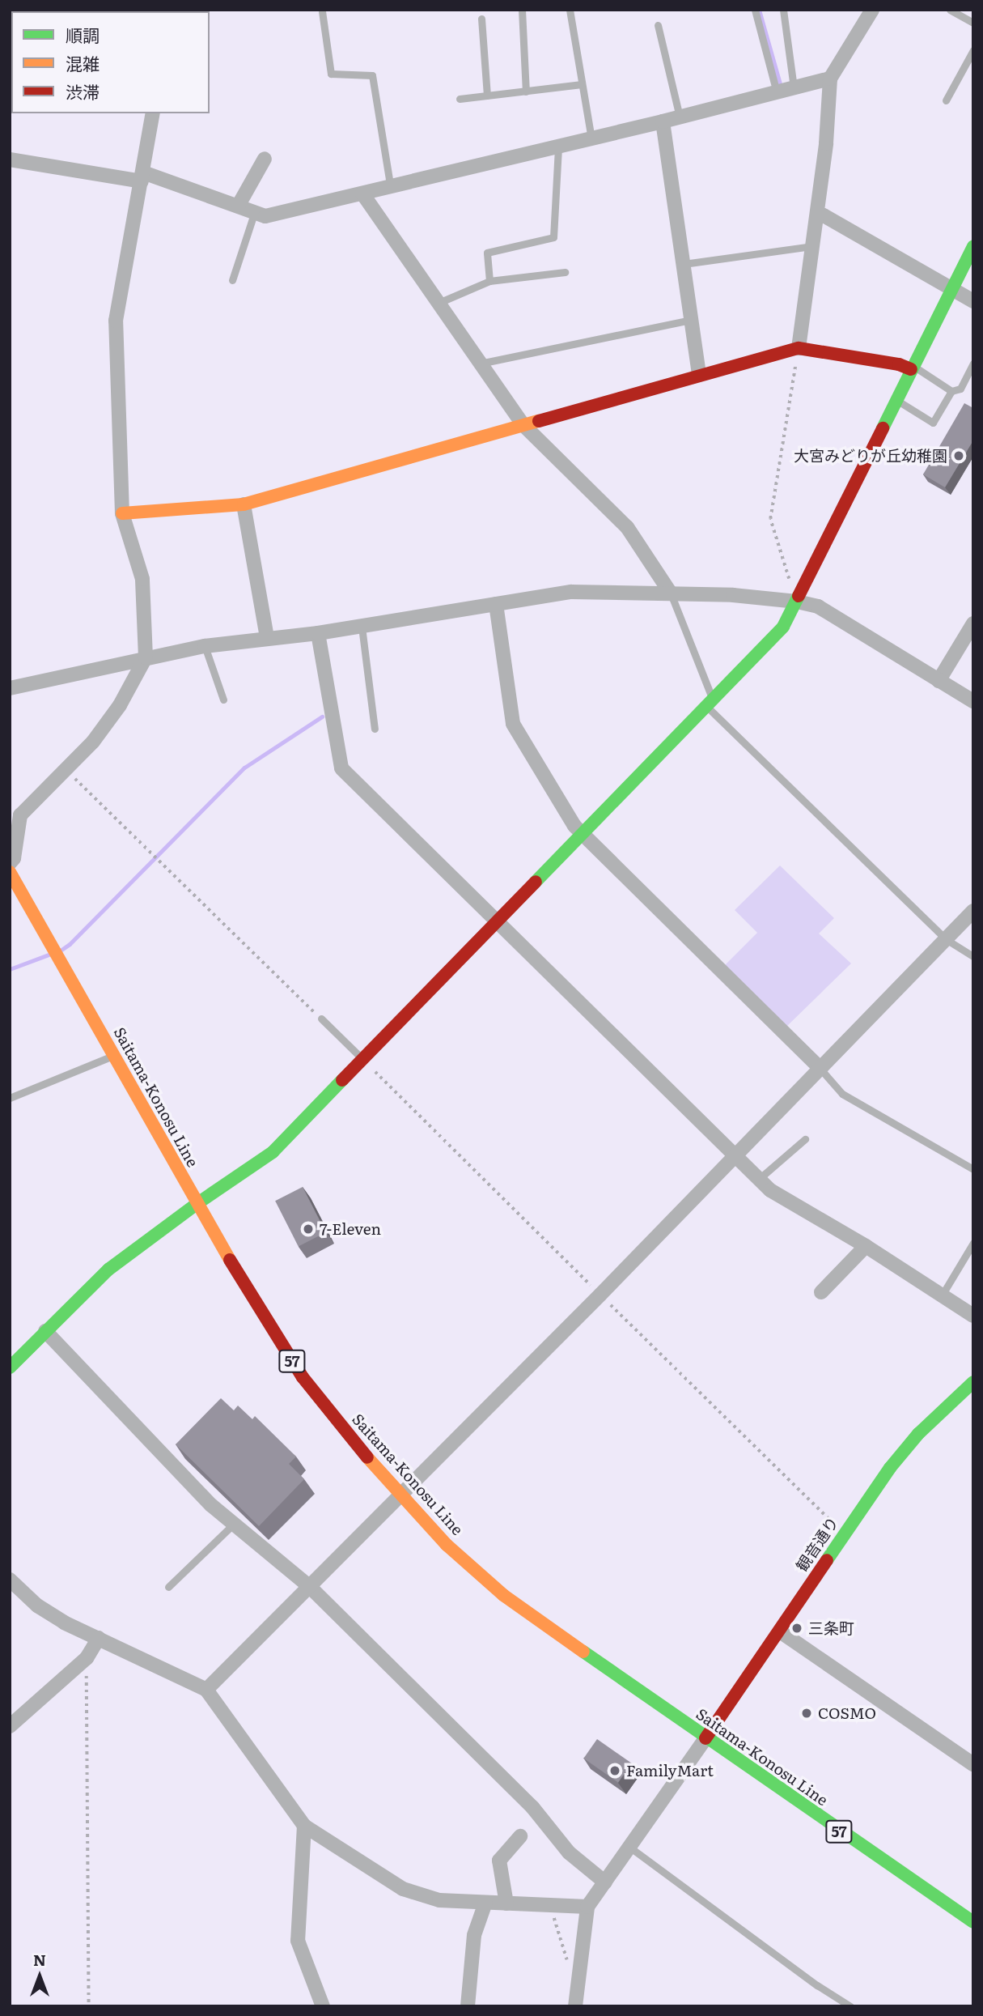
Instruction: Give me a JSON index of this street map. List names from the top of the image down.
{
  "streets": {
    "street": ["Saitama-Konosu Line", "57", "観音通り"]
  },
  "crossings": [
    ["Saitama-Konosu Line", "観音通り"]
  ],
  "places": [
    "大宮みどりが丘幼稚園",
    "7-Eleven",
    "三条町",
    "COSMO",
    "FamilyMart"
  ],
  "legend": ["順調", "混雑", "渋滞"],
  "north": "top"
}
